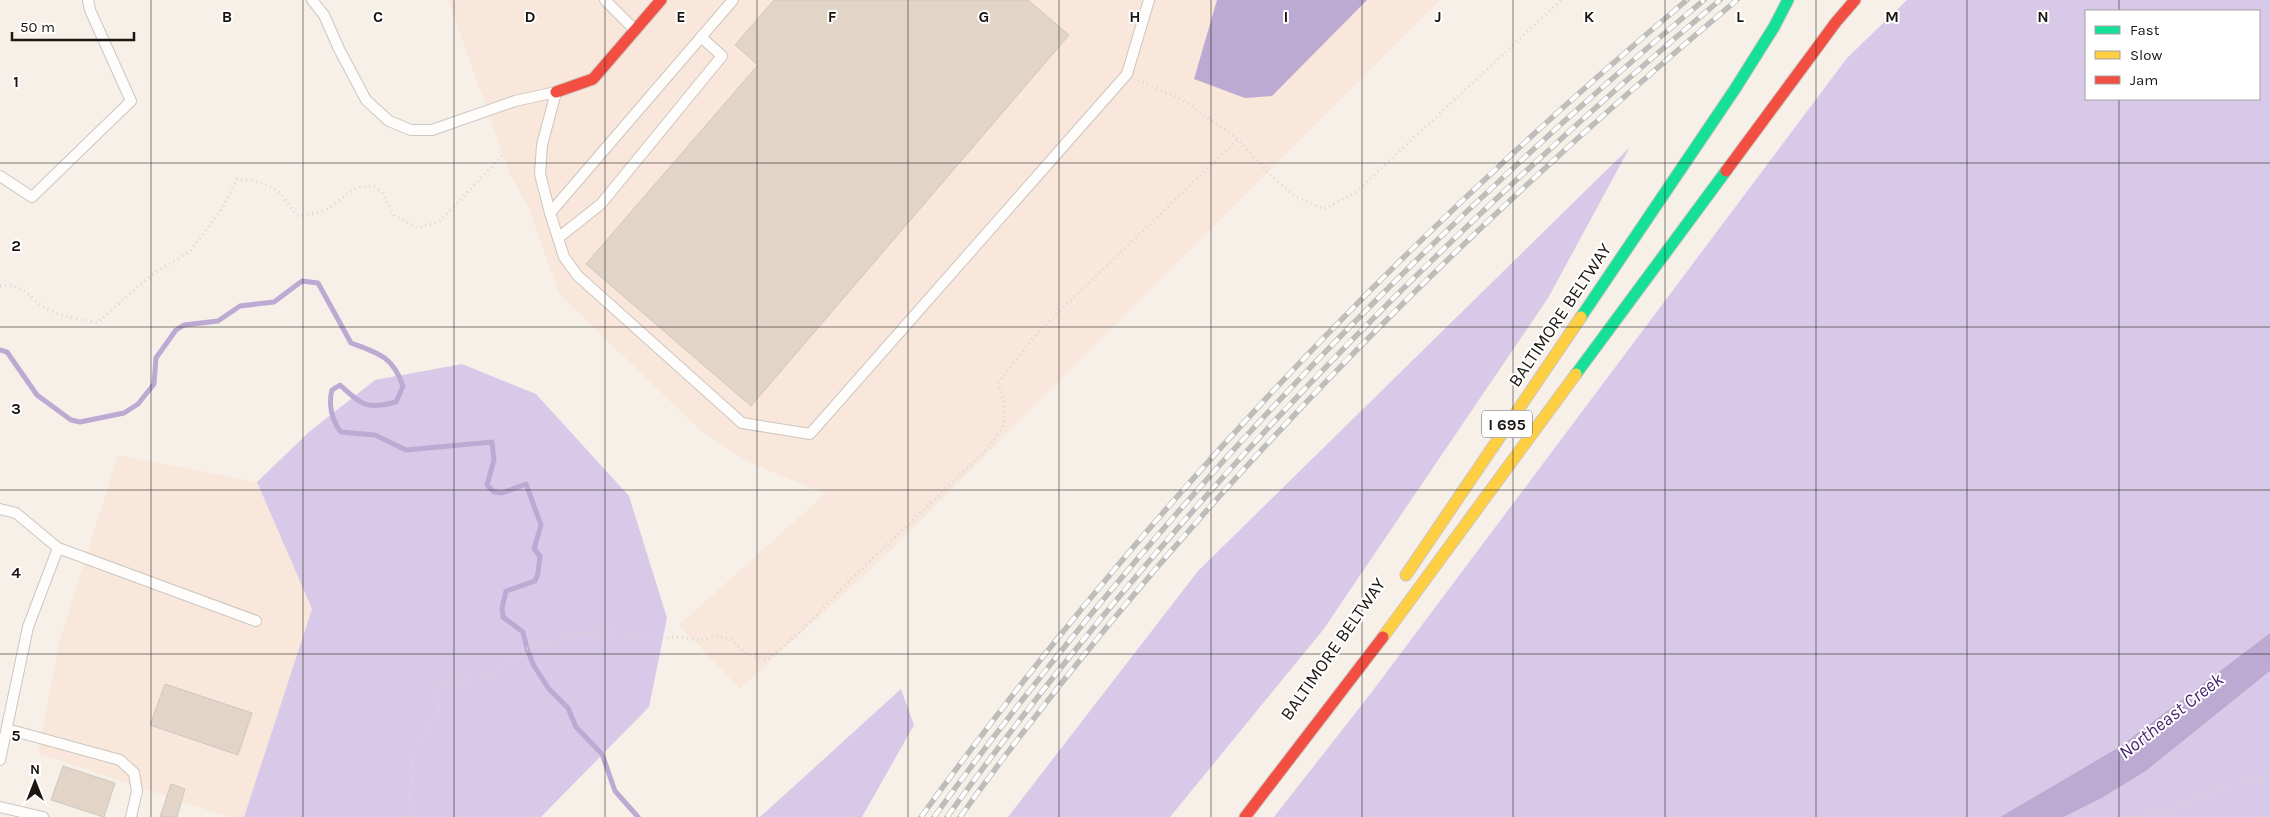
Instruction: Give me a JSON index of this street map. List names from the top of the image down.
{
  "streets": {
    "main road": ["BALTIMORE BELTWAY", "I 695"]
  },
  "water": ["Northeast Creek"],
  "legend": ["Fast", "Slow", "Jam"],
  "scale_bar": "50 m",
  "north": "top",
  "grid": {
    "columns": [
      "B",
      "C",
      "D",
      "E",
      "F",
      "G",
      "H",
      "I",
      "J",
      "K",
      "L",
      "M",
      "N"
    ],
    "rows": [
      "1",
      "2",
      "3",
      "4",
      "5"
    ]
  }
}
